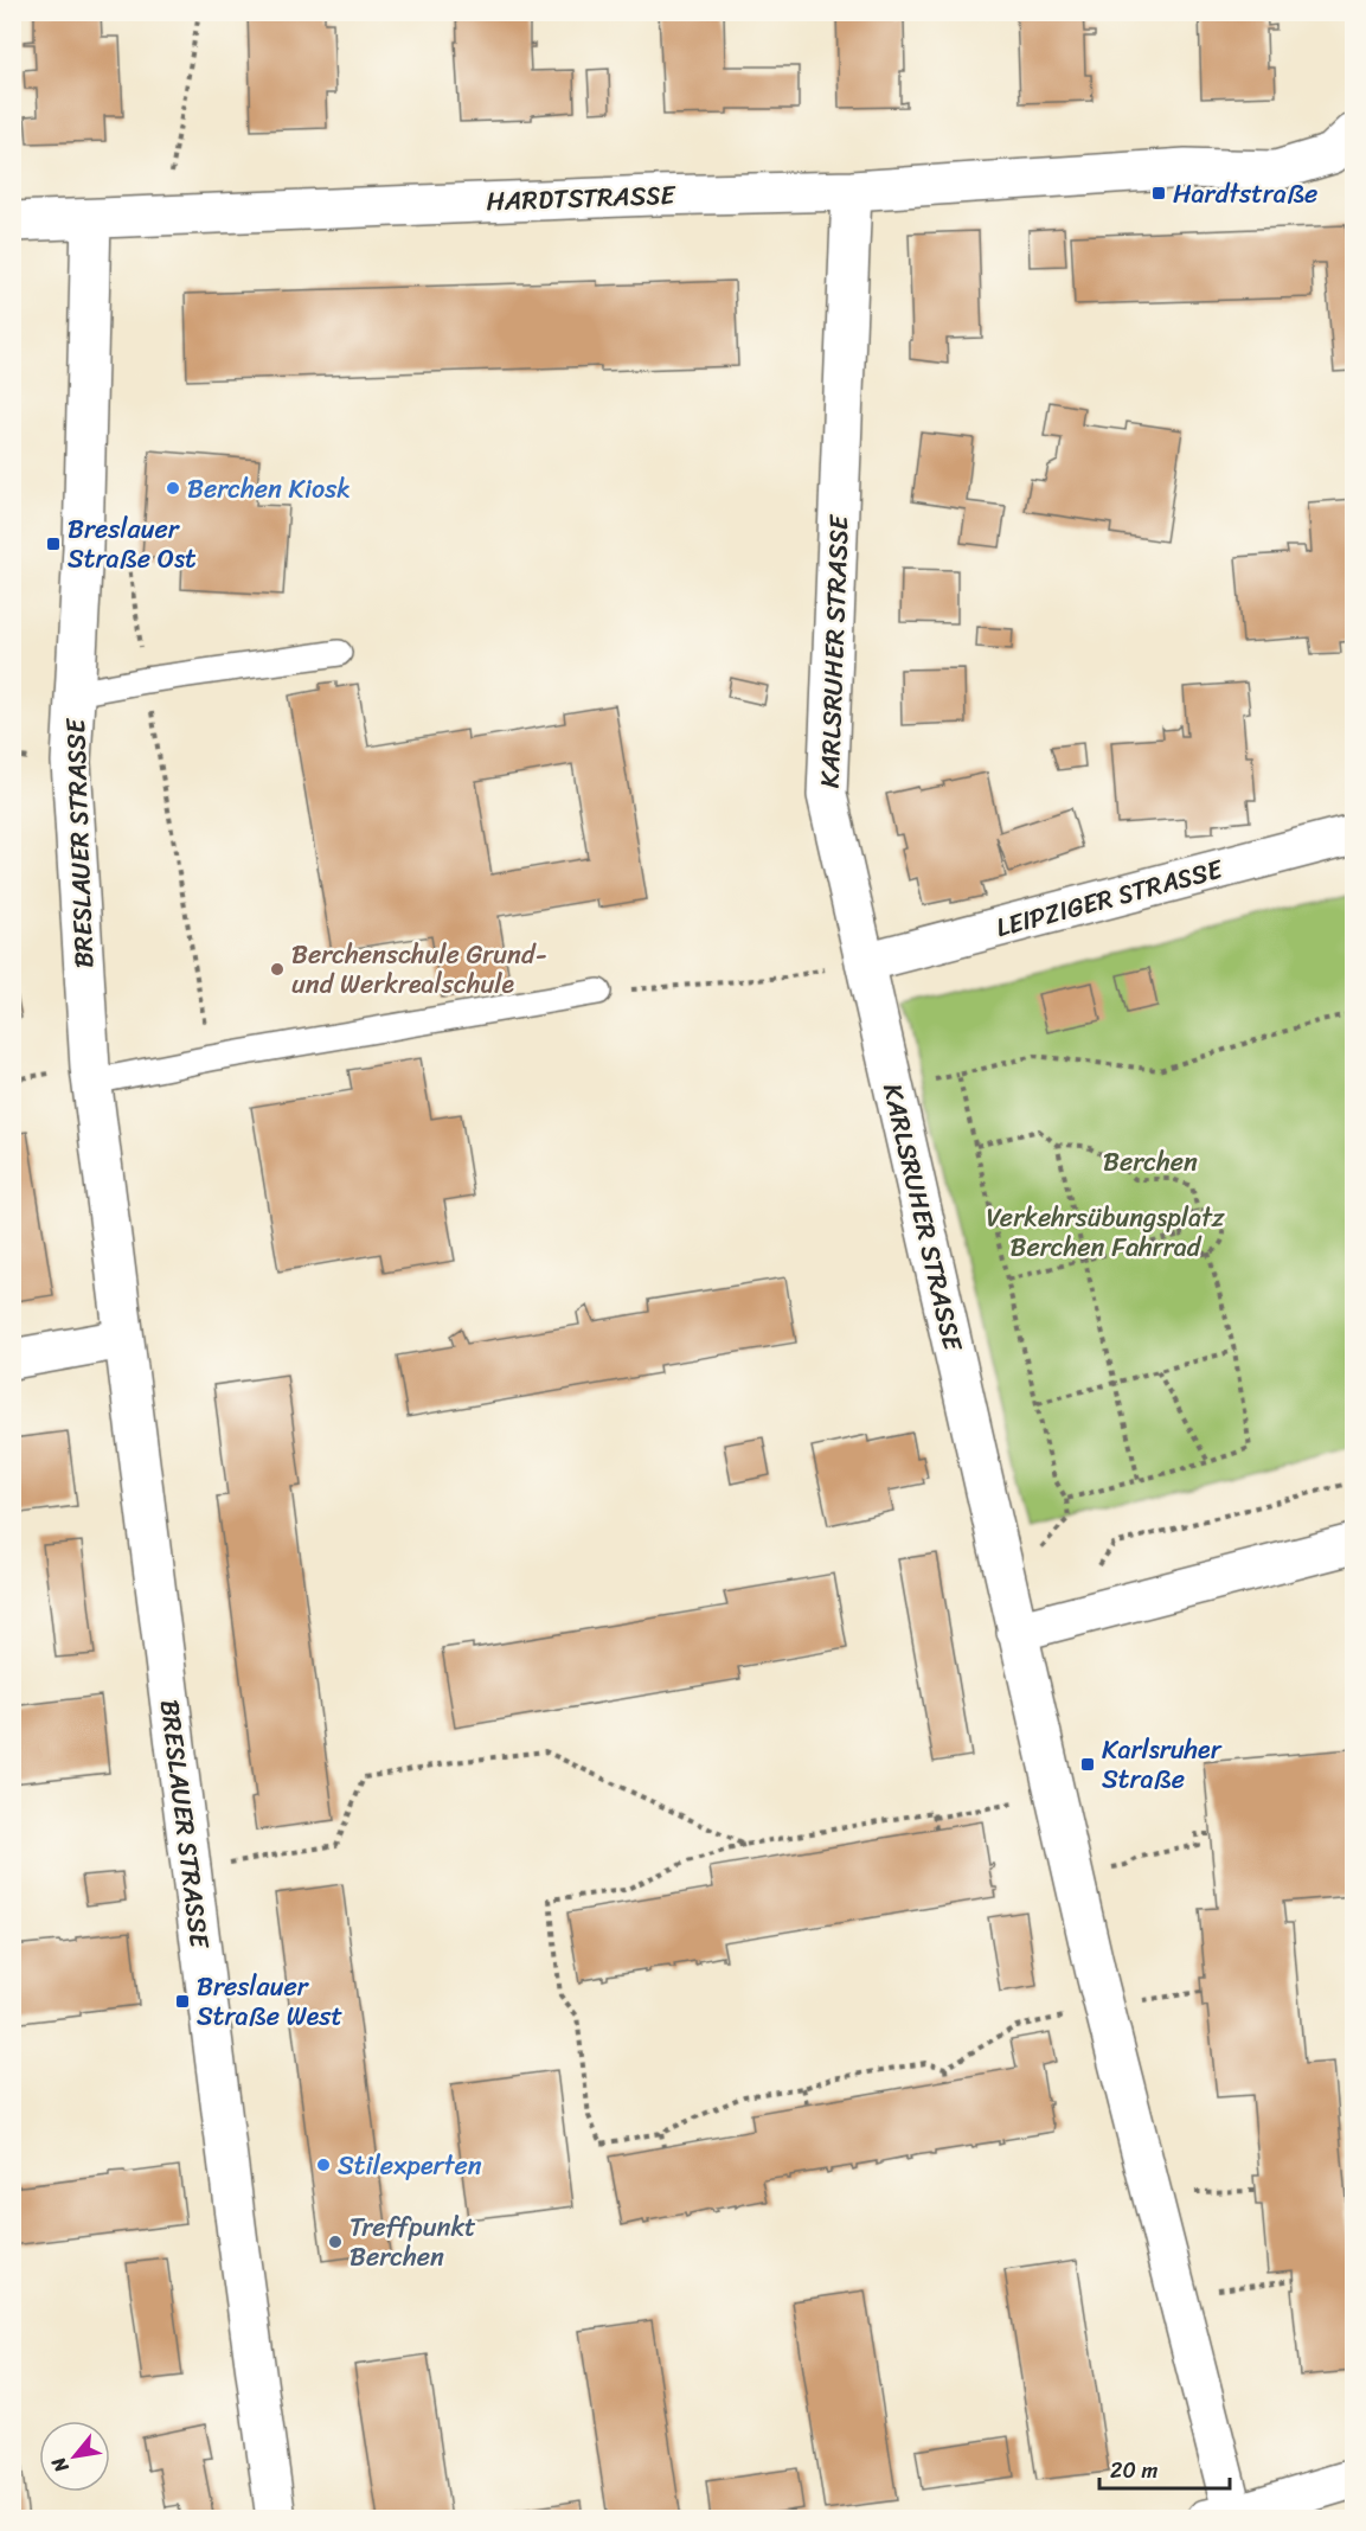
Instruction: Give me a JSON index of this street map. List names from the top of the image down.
{
  "streets": {
    "street": [
      "HARDTSTRASSE",
      "KARLSRUHER STRASSE",
      "BRESLAUER STRASSE",
      "LEIPZIGER STRASSE"
    ]
  },
  "crossings": [
    ["HARDTSTRASSE", "KARLSRUHER STRASSE"],
    ["HARDTSTRASSE", "BRESLAUER STRASSE"],
    ["KARLSRUHER STRASSE", "LEIPZIGER STRASSE"]
  ],
  "parks": ["Berchen", "Verkehrsübungsplatz Berchen Fahrrad"],
  "places": {
    "transit": [
      "Hardtstraße",
      "Breslauer Straße Ost",
      "Karlsruher Straße",
      "Breslauer Straße West"
    ],
    "other": [
      "Berchen Kiosk",
      "Berchenschule Grund- und Werkrealschule",
      "Stilexperten",
      "Treffpunkt Berchen"
    ]
  },
  "scale_bar": "20 m",
  "north": "bottom left"
}
